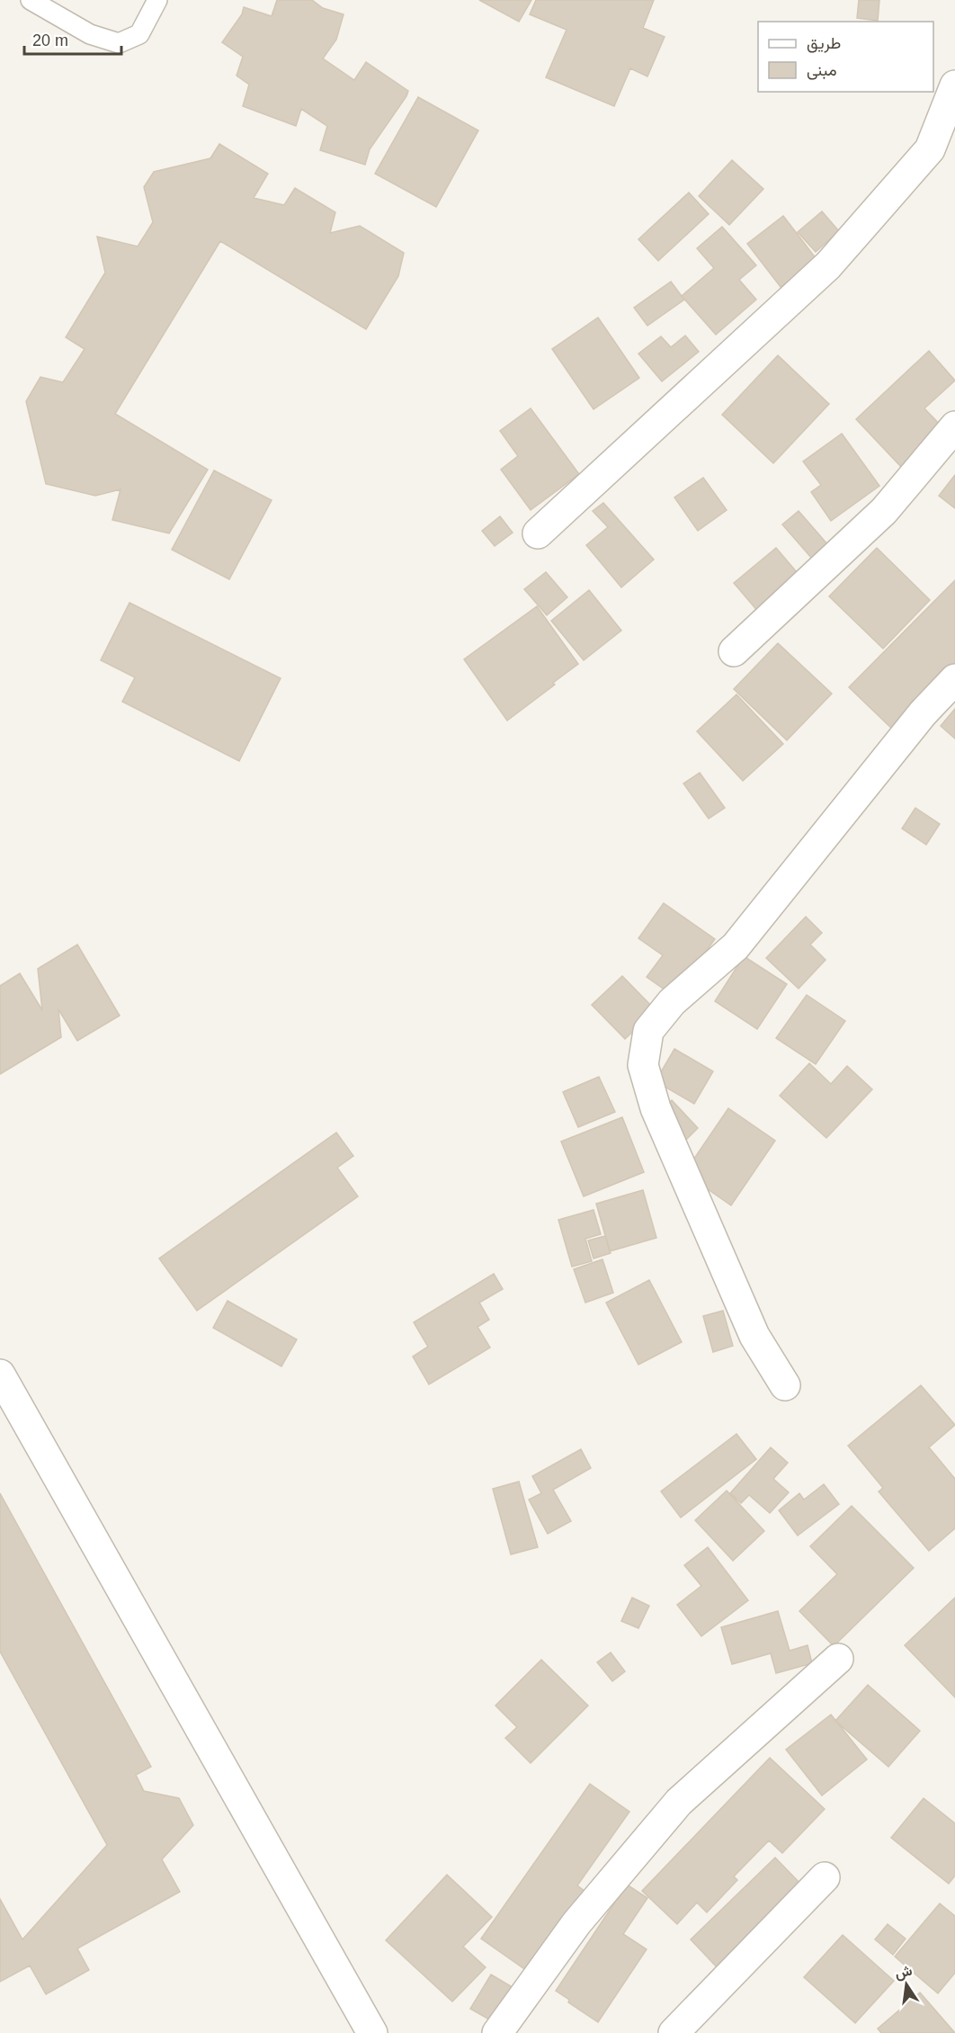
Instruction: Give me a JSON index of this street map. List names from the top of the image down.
{
  "legend": ["طريق", "مبنى"],
  "scale_bar": "20 m",
  "north": "top"
}
